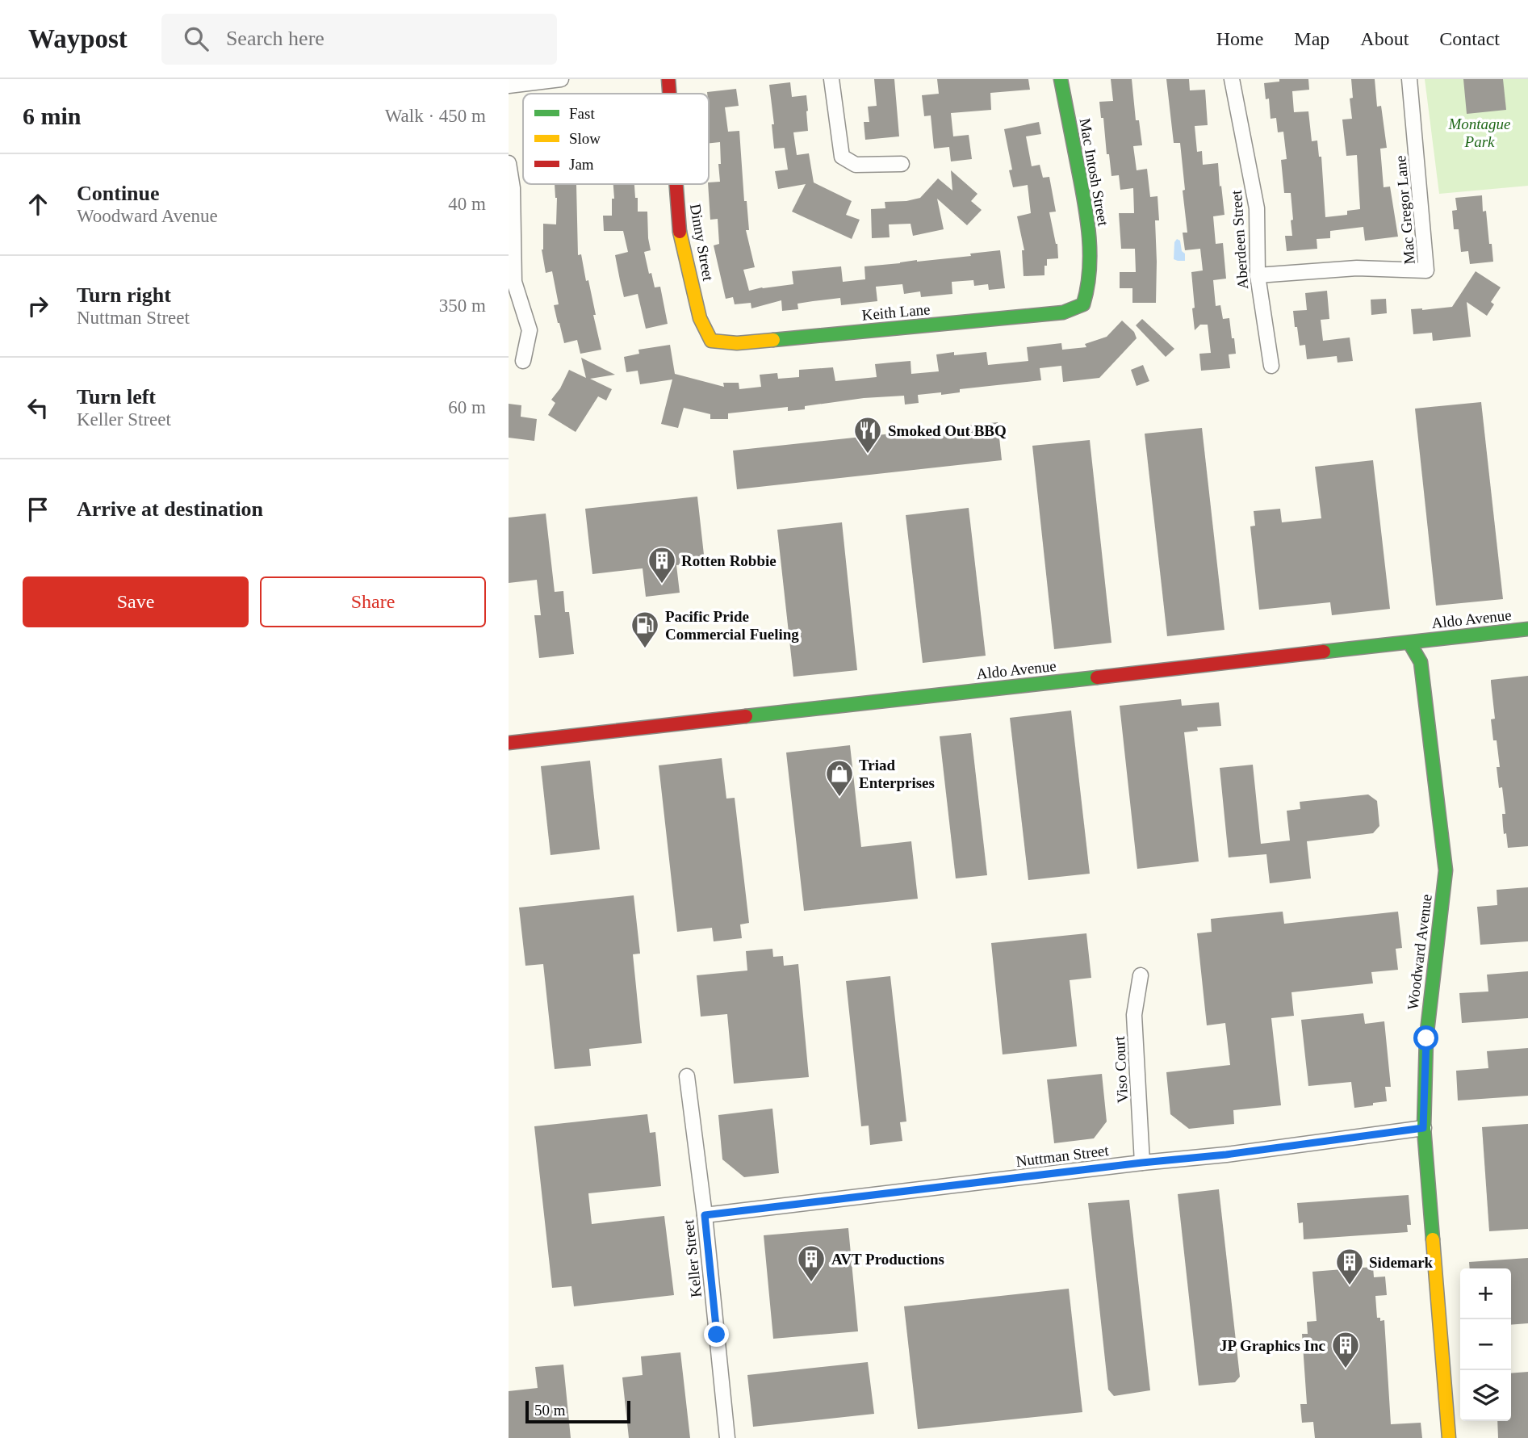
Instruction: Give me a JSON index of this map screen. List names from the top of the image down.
{
  "streets": {
    "street": [
      "Mac Intosh Street",
      "Mac Gregor Lane",
      "Aberdeen Street",
      "Dinny Street",
      "Keith Lane",
      "Aldo Avenue",
      "Woodward Avenue",
      "Viso Court",
      "Nuttman Street",
      "Keller Street"
    ]
  },
  "crossings": [
    ["Mac Intosh Street", "Keith Lane"],
    ["Mac Gregor Lane", "Aberdeen Street"],
    ["Dinny Street", "Keith Lane"],
    ["Aldo Avenue", "Woodward Avenue"],
    ["Woodward Avenue", "Nuttman Street"],
    ["Viso Court", "Nuttman Street"],
    ["Nuttman Street", "Keller Street"]
  ],
  "parks": ["Montague Park"],
  "places": {
    "restaurant": ["Smoked Out BBQ"],
    "building": [
      "Rotten Robbie",
      "AVT Productions",
      "Sidemark",
      "JP Graphics Inc"
    ],
    "fuel station": ["Pacific Pride Commercial Fueling"],
    "shop": ["Triad Enterprises"]
  },
  "legend": ["Fast", "Slow", "Jam"],
  "scale_bar": "50 m",
  "page": {
    "header": "Waypost",
    "search": "Search here",
    "nav": [
      "Home",
      "Map",
      "About",
      "Contact"
    ],
    "heading": ["6 min", "Walk · 450 m"],
    "list": [
      ["Continue", "Woodward Avenue", "40 m"],
      ["Turn right", "Nuttman Street", "350 m"],
      ["Turn left", "Keller Street", "60 m"],
      "Arrive at destination"
    ],
    "buttons": ["Save", "Share"],
    "map_buttons": ["+", "−"],
    "scale": "50 m"
  }
}
